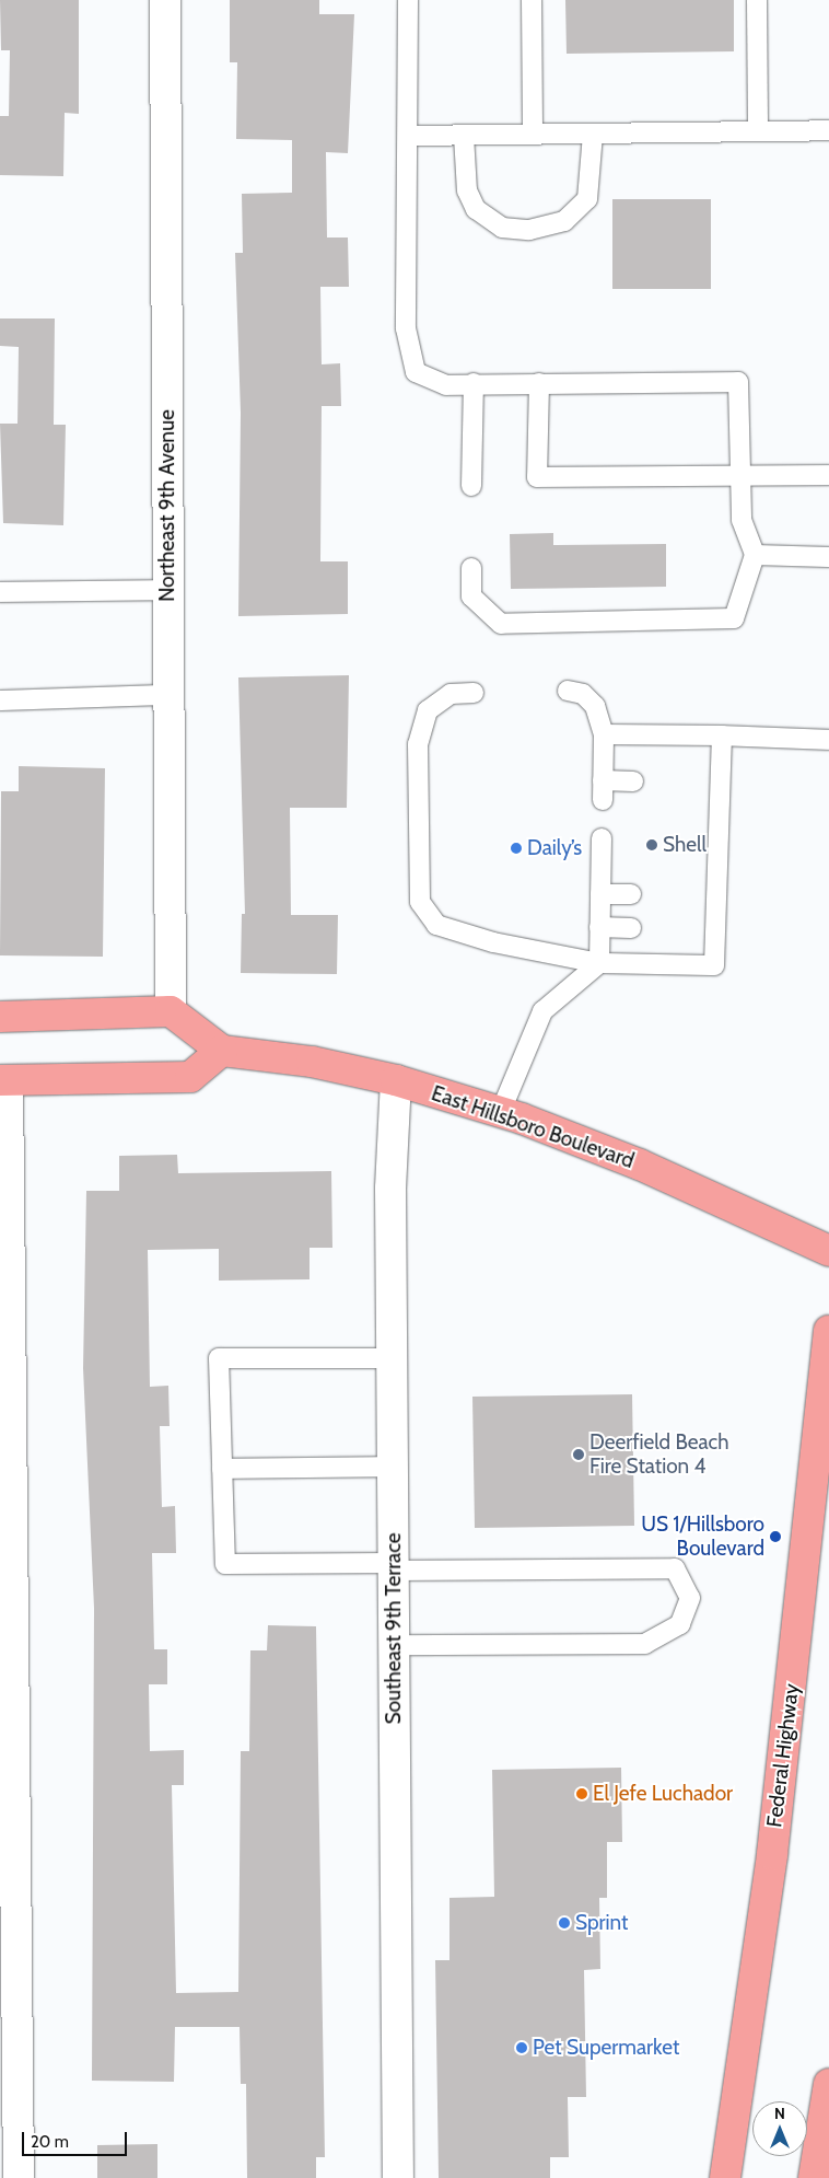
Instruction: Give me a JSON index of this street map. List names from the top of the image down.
{
  "streets": {
    "main road": ["East Hillsboro Boulevard", "Federal Highway"],
    "street": ["Northeast 9th Avenue", "Southeast 9th Terrace"]
  },
  "crossings": [
    ["East Hillsboro Boulevard", "Southeast 9th Terrace"]
  ],
  "places": [
    "Shell",
    "Daily’s",
    "Deerfield Beach Fire Station 4",
    "US 1/Hillsboro Boulevard",
    "El Jefe Luchador",
    "Sprint",
    "Pet Supermarket"
  ],
  "scale_bar": "20 m",
  "north": "top"
}
